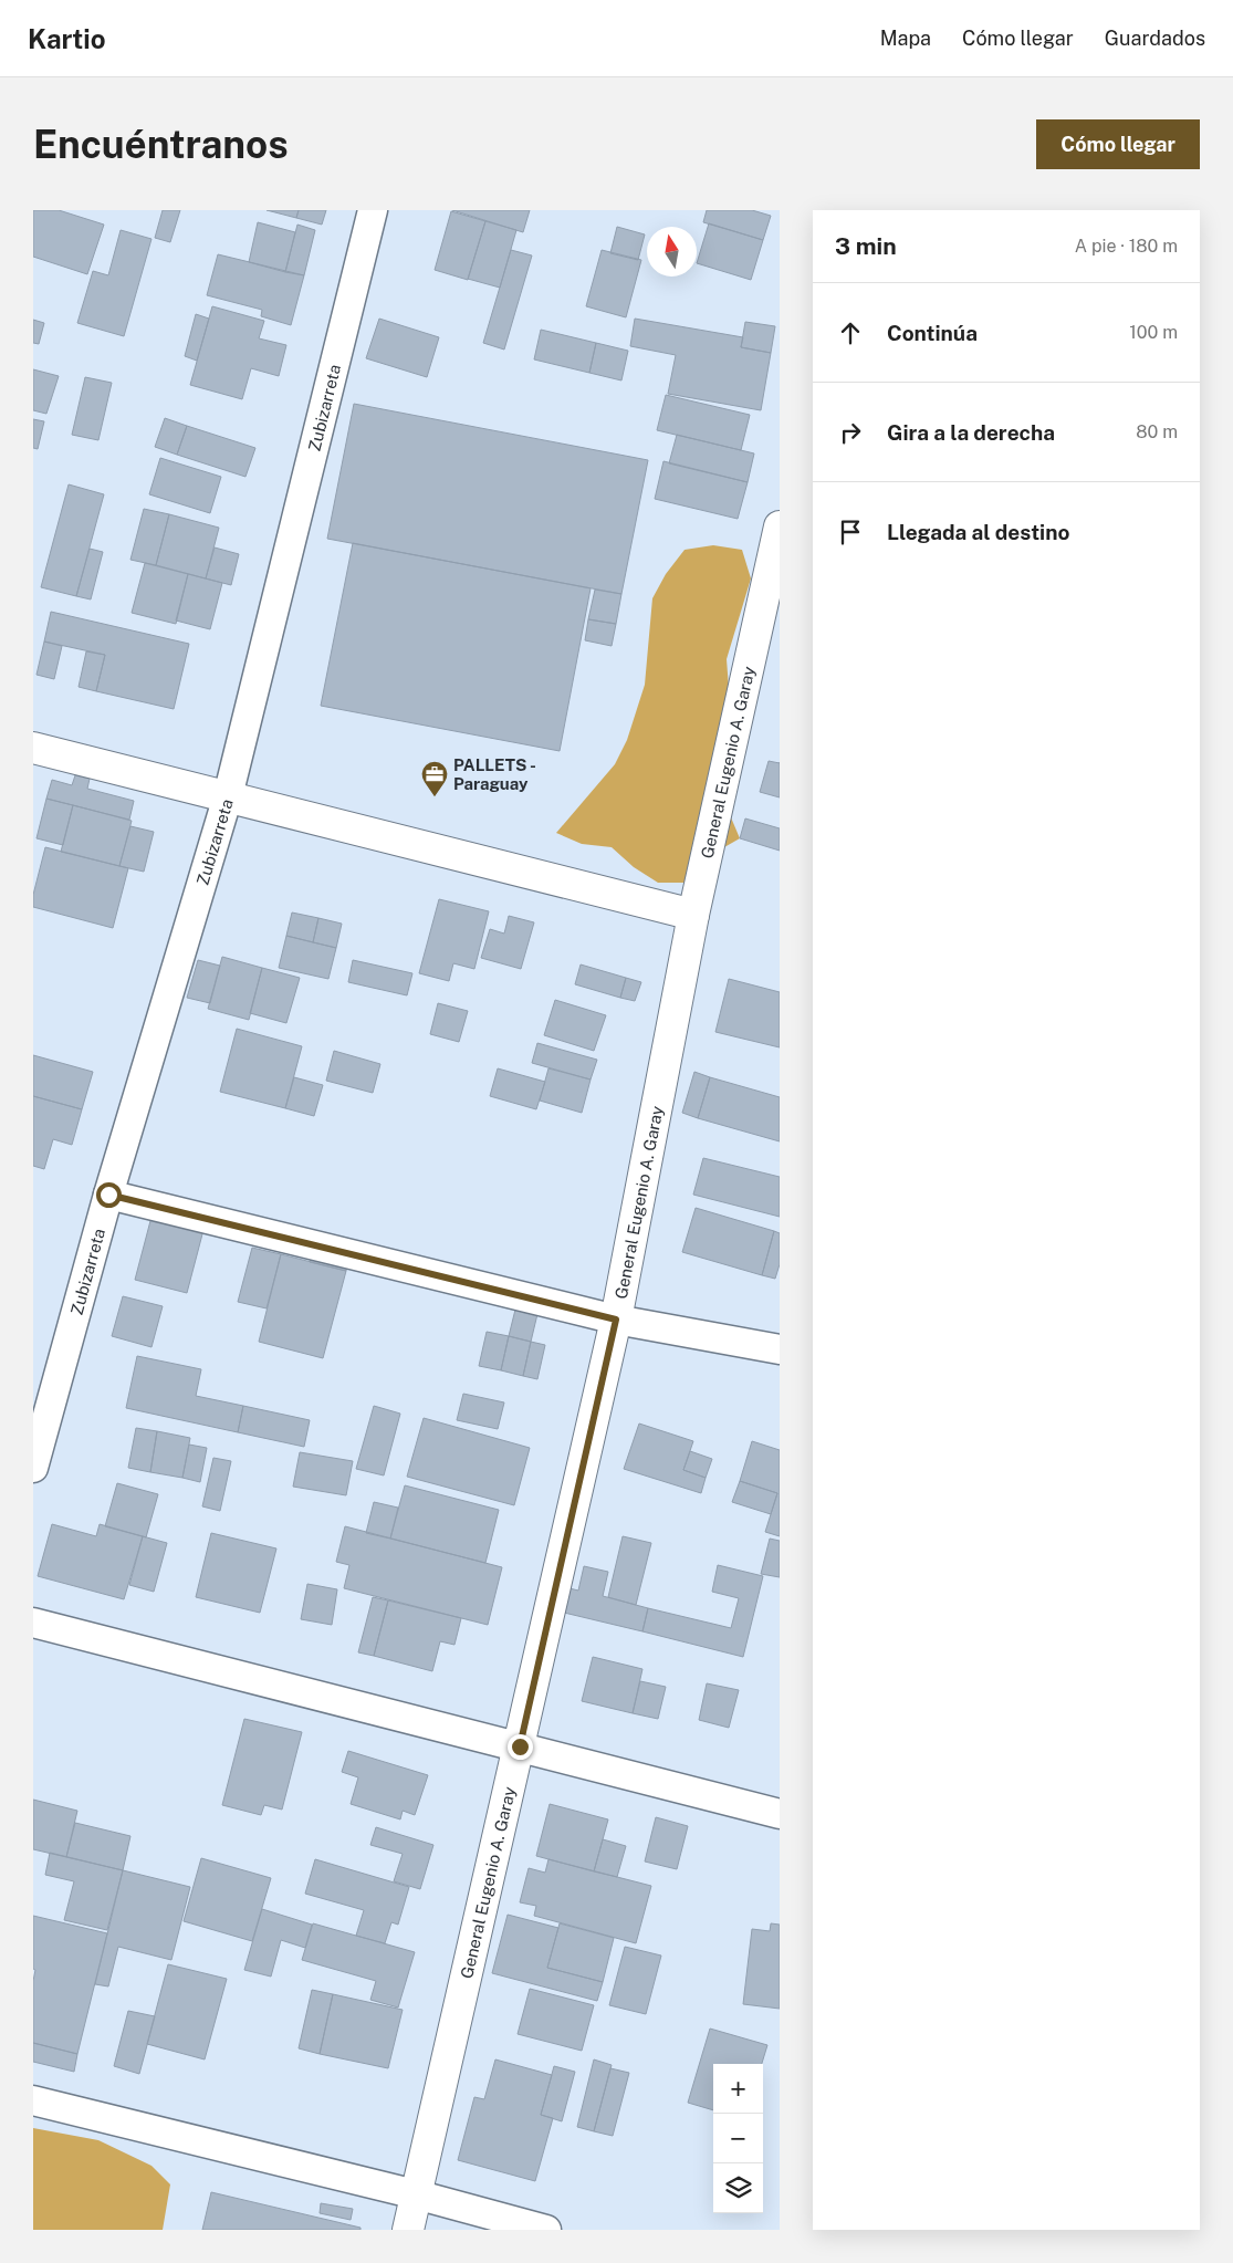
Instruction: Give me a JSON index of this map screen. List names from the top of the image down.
{
  "streets": {
    "street": ["Zubizarreta", "General Eugenio A. Garay"]
  },
  "places": {
    "office": ["PALLETS - Paraguay"]
  },
  "north": "top",
  "page": {
    "header": "Kartio",
    "nav": ["Mapa", "Cómo llegar", "Guardados"],
    "buttons": "Cómo llegar",
    "title": "Encuéntranos",
    "heading": ["3 min", "A pie · 180 m"],
    "list": [
      ["Continúa", "100 m"],
      ["Gira a la derecha", "80 m"],
      "Llegada al destino"
    ],
    "map_buttons": ["+", "−"]
  }
}
